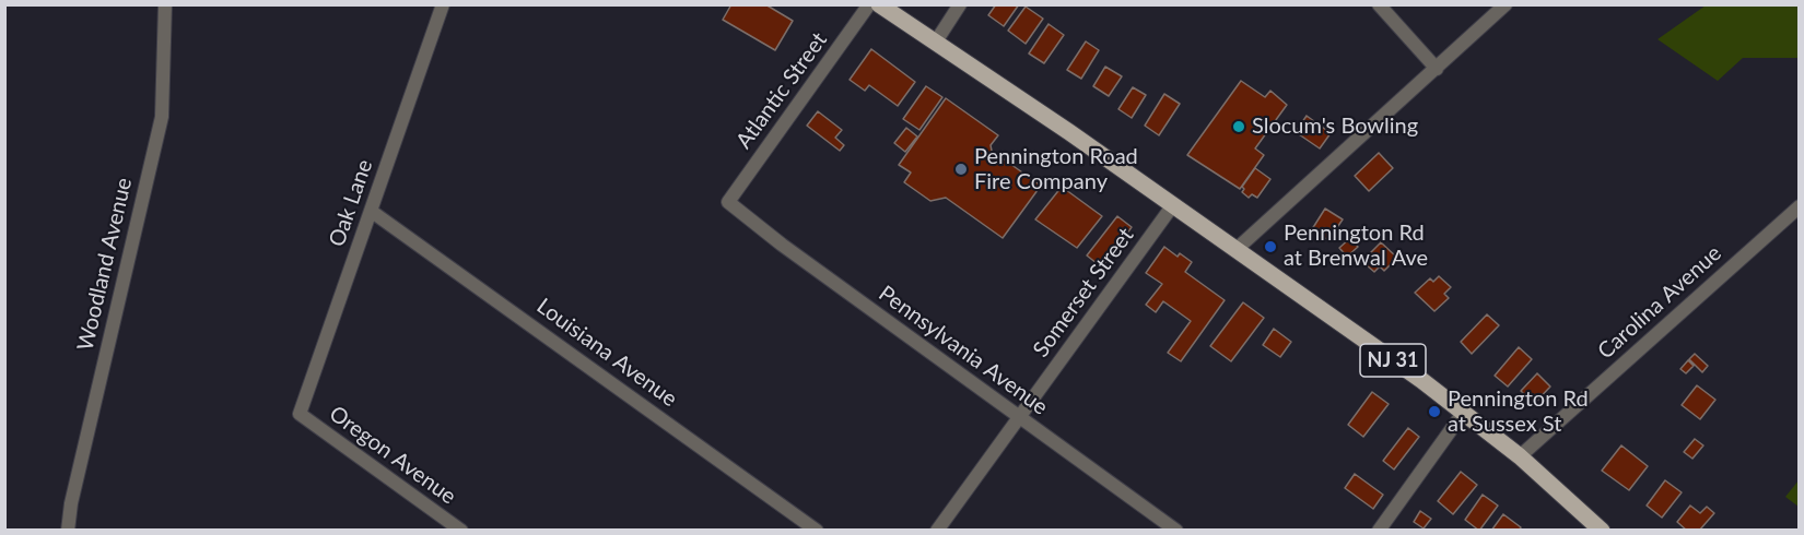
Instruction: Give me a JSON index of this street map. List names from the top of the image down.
{
  "streets": {
    "main road": ["NJ 31"],
    "street": [
      "Atlantic Street",
      "Oak Lane",
      "Woodland Avenue",
      "Somerset Street",
      "Carolina Avenue",
      "Pennsylvania Avenue",
      "Louisiana Avenue",
      "Oregon Avenue"
    ]
  },
  "crossings": [
    ["Atlantic Street", "Pennsylvania Avenue"],
    ["Oak Lane", "Louisiana Avenue"],
    ["Oak Lane", "Oregon Avenue"],
    ["Somerset Street", "Pennsylvania Avenue"],
    ["Somerset Street", "NJ 31"],
    ["Carolina Avenue", "NJ 31"]
  ],
  "places": [
    "Slocum's Bowling",
    "Pennington Road Fire Company",
    "Pennington Rd at Brenwal Ave",
    "Pennington Rd at Sussex St"
  ]
}
